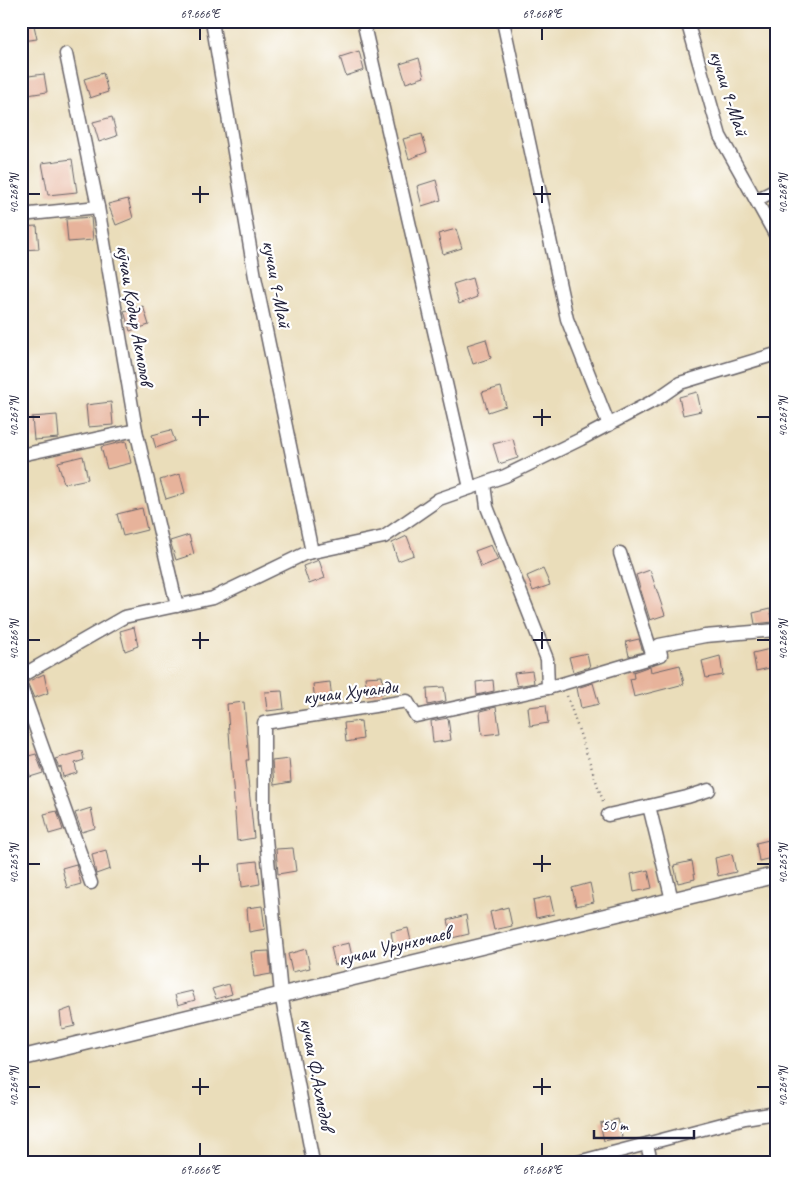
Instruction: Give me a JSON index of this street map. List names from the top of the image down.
{
  "streets": {
    "street": [
      "кучаи 9-Май",
      "кӯчаи Қодир Акмолов",
      "кучаи Хучанди",
      "кучаи Урунхочаев",
      "кучаи Ф.Ахмедов"
    ]
  },
  "crossings": [
    ["кучаи Хучанди", "кучаи Урунхочаев"],
    ["кучаи Хучанди", "кучаи Ф.Ахмедов"],
    ["кучаи Урунхочаев", "кучаи Ф.Ахмедов"]
  ],
  "scale_bar": "50 m",
  "coordinates": [
    "69.666°E",
    "69.668°E",
    "40.268°N",
    "40.267°N",
    "40.266°N",
    "40.265°N",
    "40.264°N"
  ]
}
